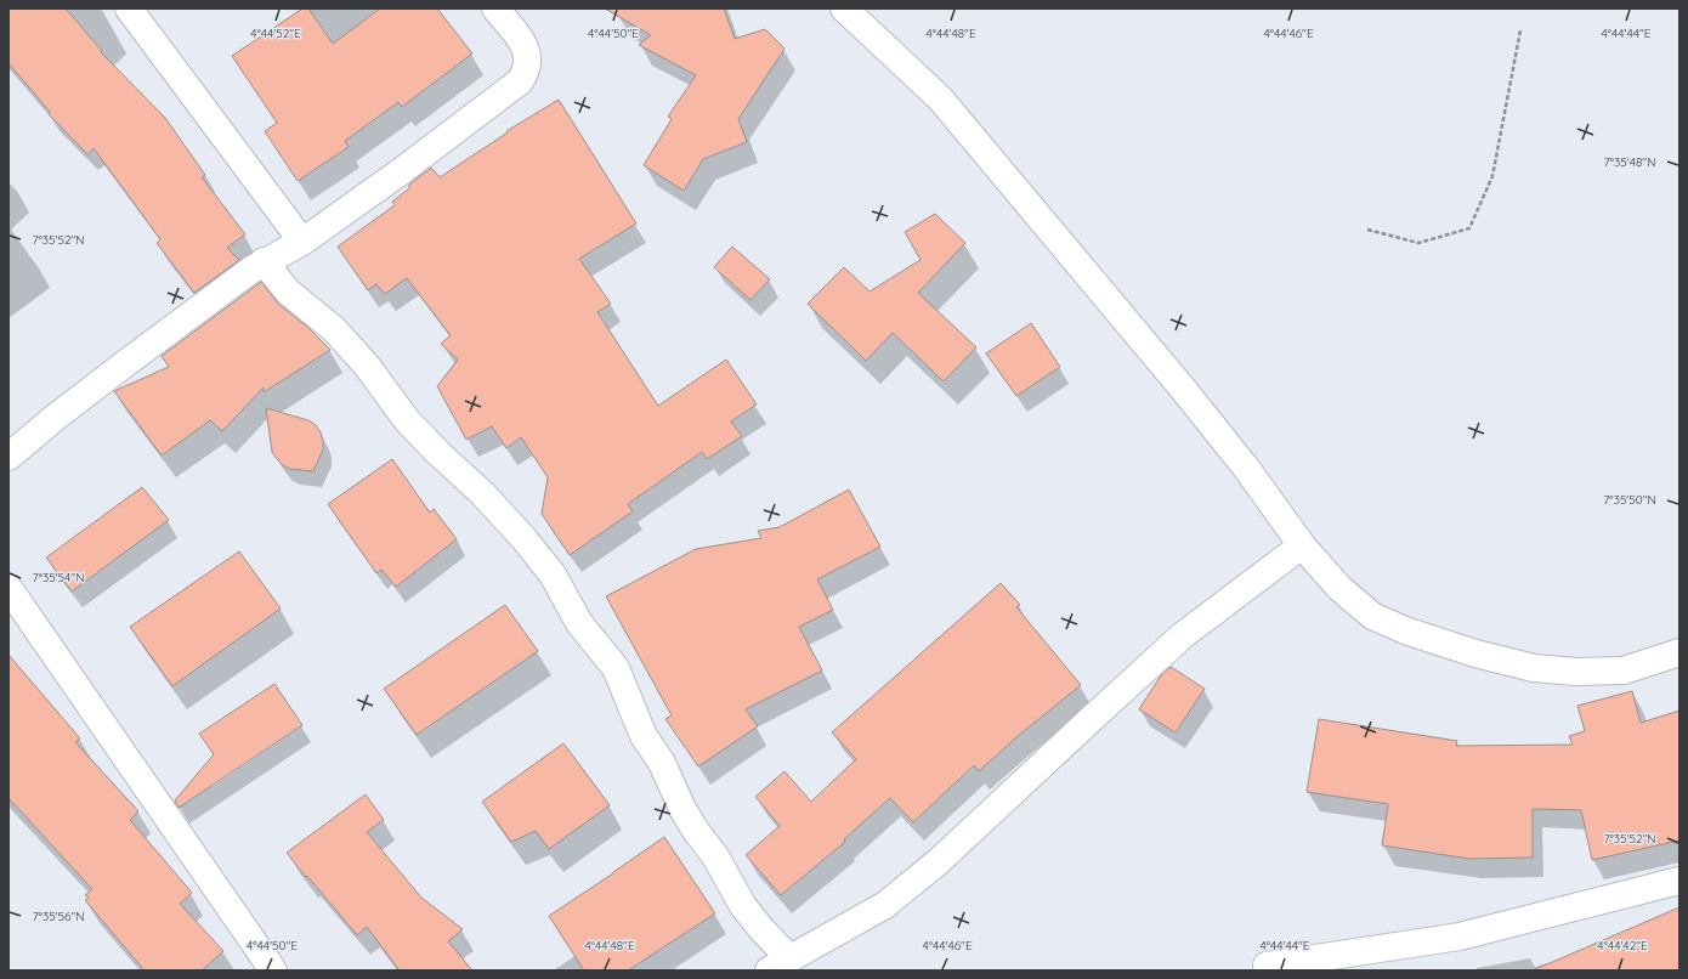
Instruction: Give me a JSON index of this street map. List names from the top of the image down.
{
  "coordinates": [
    "4°44'52\"E",
    "4°44'50\"E",
    "4°44'48\"E",
    "4°44'46\"E",
    "4°44'44\"E",
    "7°35'48\"N",
    "7°35'52\"N",
    "7°35'50\"N",
    "7°35'54\"N",
    "7°35'56\"N",
    "4°44'42\"E"
  ]
}
